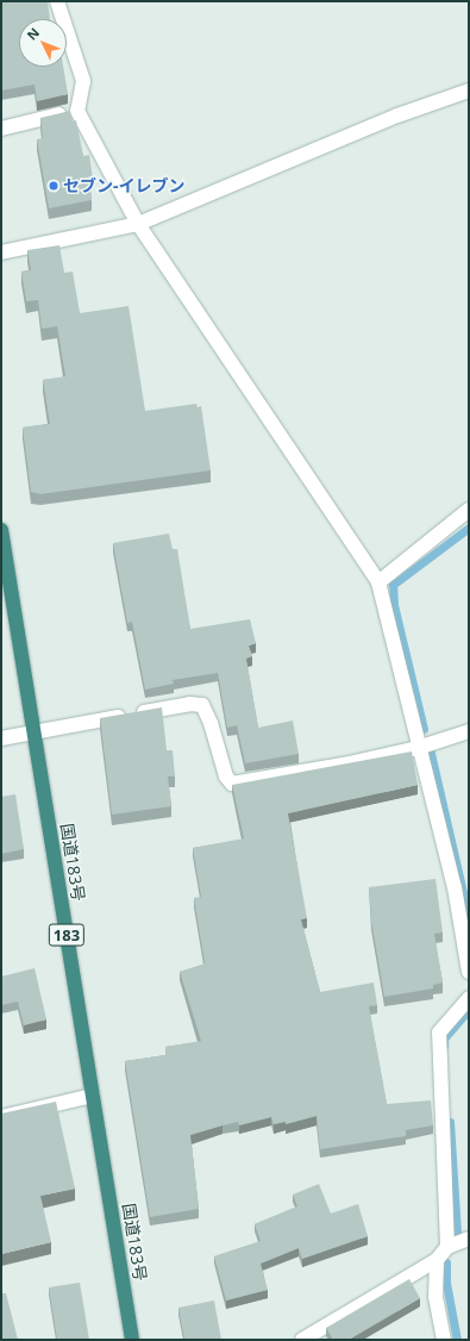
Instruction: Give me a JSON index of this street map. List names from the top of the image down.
{
  "streets": {
    "highway": ["国道183号", "183"]
  },
  "places": ["セブン-イレブン"],
  "north": "top left"
}
